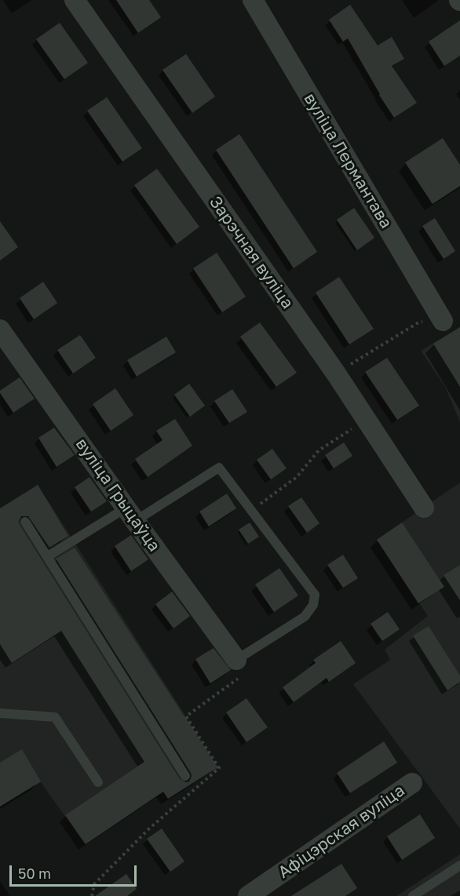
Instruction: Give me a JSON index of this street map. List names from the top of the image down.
{
  "streets": {
    "street": [
      "вуліца Лермантава",
      "Зарэчная вуліца",
      "вуліца Грыцаўца",
      "Афіцэрская вуліца"
    ]
  },
  "scale_bar": "50 m"
}
